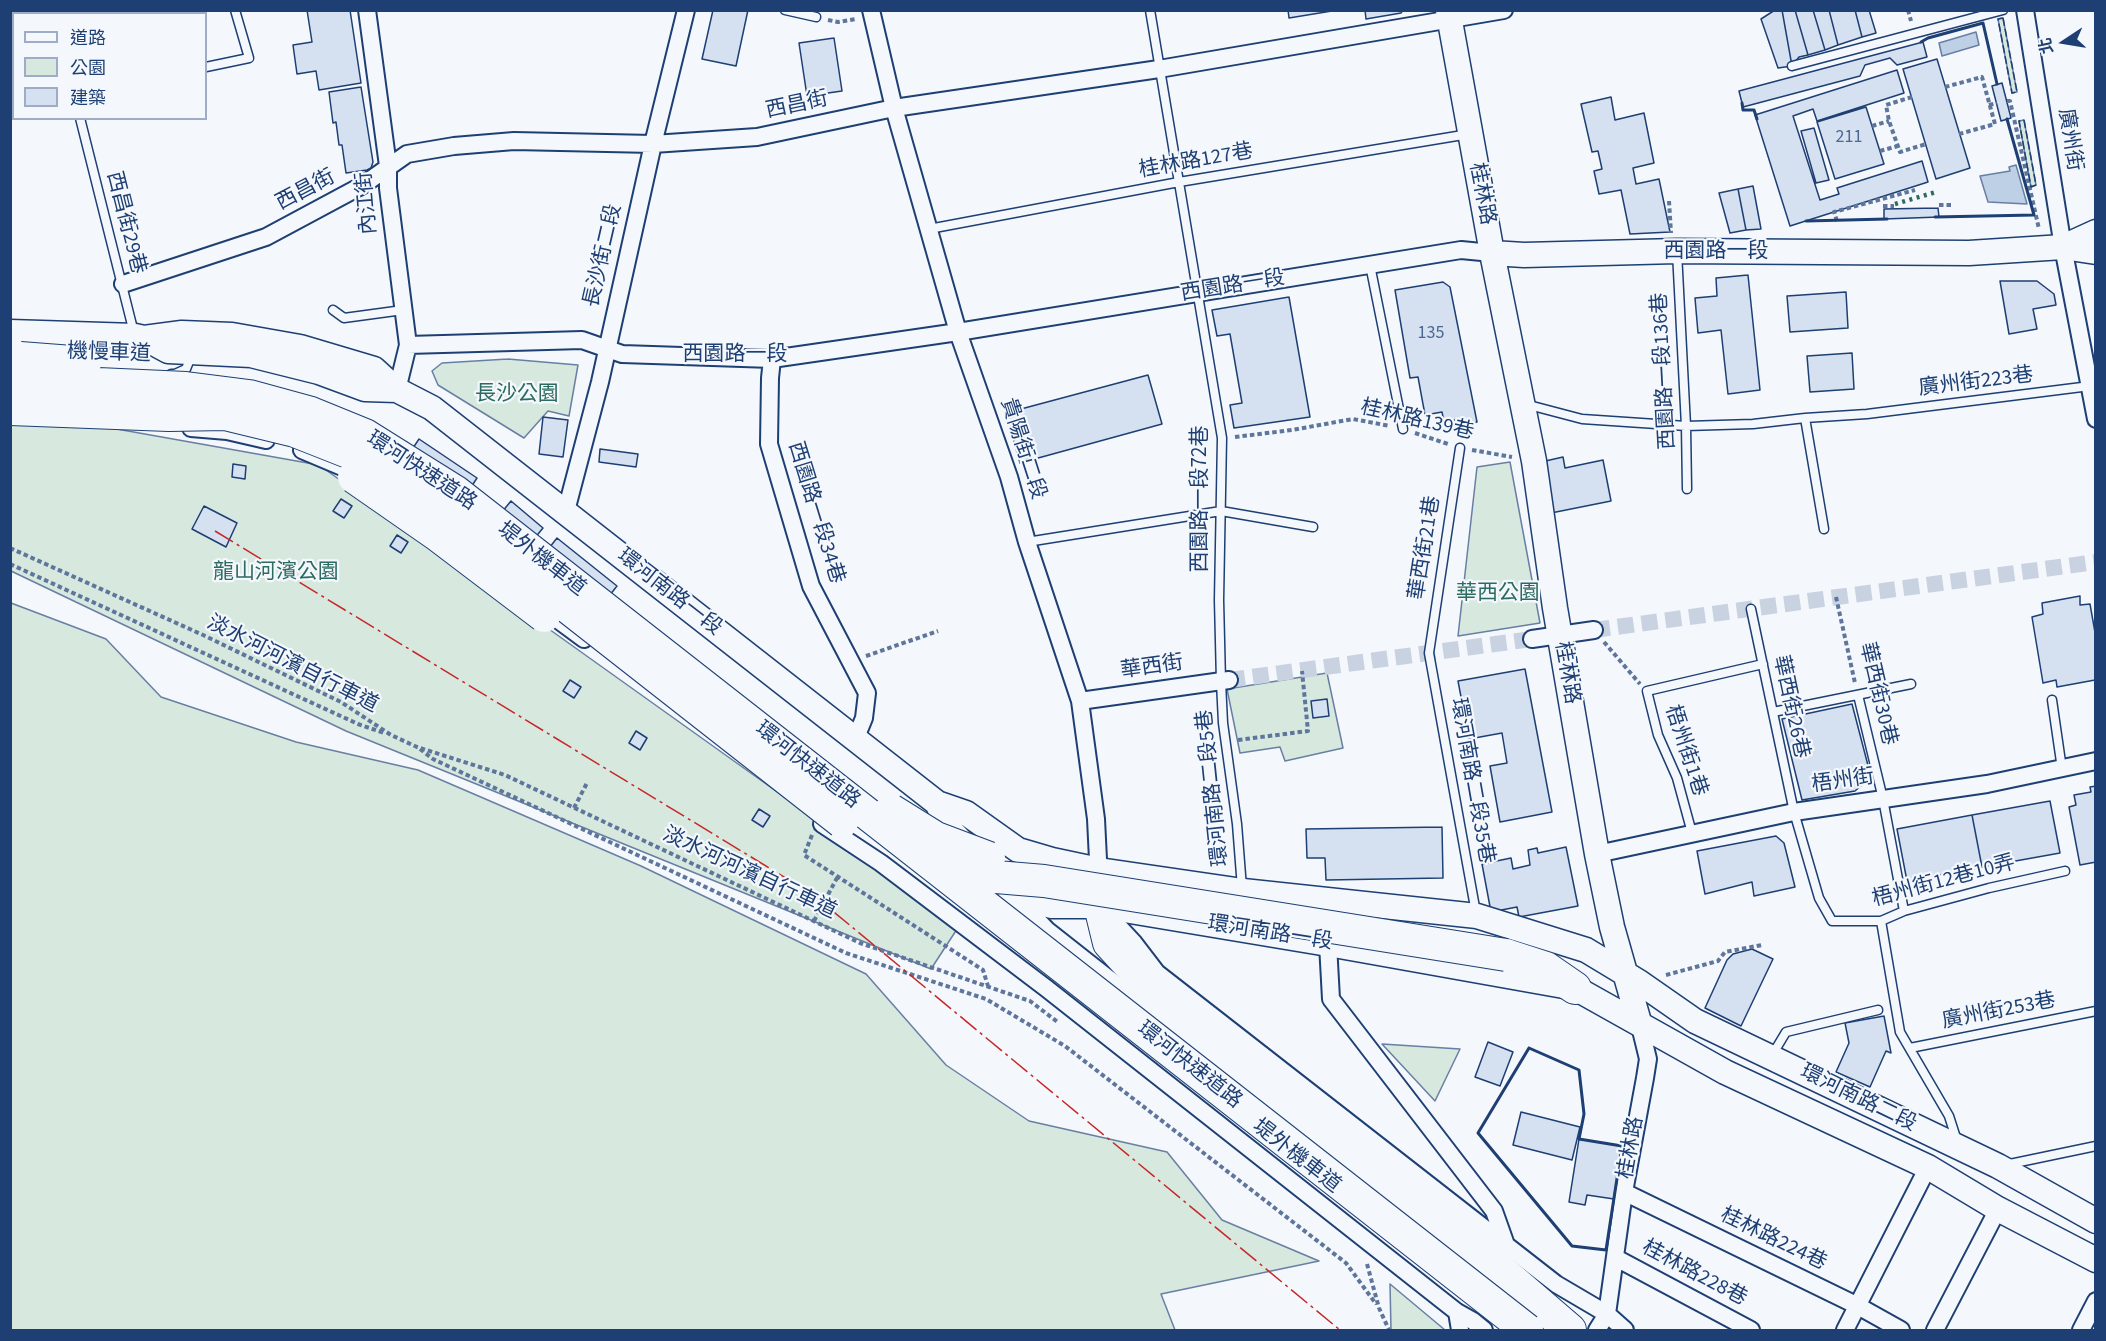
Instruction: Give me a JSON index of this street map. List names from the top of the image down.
{
  "streets": {
    "highway": ["環河快速道路"],
    "street": [
      "西昌街",
      "廣州街",
      "桂林路",
      "內江街",
      "西園路一段",
      "長沙街二段",
      "貴陽街二段",
      "西園路一段34巷",
      "堤外機車道",
      "環河南路一段",
      "華西街",
      "梧州街",
      "環河南路二段",
      "桂林路224巷",
      "桂林路228巷"
    ],
    "lane": [
      "桂林路127巷",
      "西昌街29巷",
      "機慢車道",
      "西園路一段136巷",
      "廣州街223巷",
      "西園路一段72巷",
      "華西街21巷",
      "華西街30巷",
      "華西街26巷",
      "梧州街1巷",
      "環河南路二段35巷",
      "環河南路二段5巷",
      "梧州街12巷10弄",
      "廣州街253巷"
    ],
    "path": ["桂林路139巷", "淡水河河濱自行車道"]
  },
  "crossings": [
    ["西昌街", "桂林路"],
    ["西昌街", "內江街"],
    ["西昌街", "西昌街29巷"],
    ["西昌街", "長沙街二段"],
    ["西昌街", "貴陽街二段"],
    ["西昌街", "西園路一段72巷"],
    ["廣州街", "西園路一段"],
    ["廣州街", "廣州街223巷"],
    ["桂林路127巷", "桂林路"],
    ["桂林路127巷", "貴陽街二段"],
    ["桂林路127巷", "西園路一段72巷"],
    ["桂林路", "西園路一段"],
    ["桂林路", "廣州街223巷"],
    ["桂林路", "桂林路139巷"],
    ["桂林路", "環河南路一段"],
    ["桂林路", "梧州街"],
    ["桂林路", "環河南路二段"],
    ["桂林路", "桂林路224巷"],
    ["桂林路", "桂林路228巷"],
    ["內江街", "西園路一段"],
    ["內江街", "環河南路一段"],
    ["西昌街29巷", "環河南路一段"],
    ["西園路一段", "長沙街二段"],
    ["西園路一段", "西園路一段136巷"],
    ["西園路一段", "貴陽街二段"],
    ["西園路一段", "西園路一段72巷"],
    ["西園路一段", "西園路一段34巷"],
    ["長沙街二段", "環河南路一段"],
    ["機慢車道", "環河南路一段"],
    ["西園路一段136巷", "廣州街223巷"],
    ["桂林路139巷", "西園路一段72巷"],
    ["桂林路139巷", "華西街21巷"],
    ["貴陽街二段", "環河南路一段"],
    ["貴陽街二段", "華西街"],
    ["環河快速道路", "堤外機車道"],
    ["環河快速道路", "環河南路一段"],
    ["西園路一段72巷", "華西街"],
    ["西園路一段72巷", "環河南路二段5巷"],
    ["西園路一段34巷", "環河南路一段"],
    ["華西街21巷", "環河南路二段35巷"],
    ["環河南路一段", "環河南路二段35巷"],
    ["環河南路一段", "環河南路二段5巷"],
    ["環河南路一段", "環河南路二段"],
    ["華西街", "環河南路二段5巷"],
    ["華西街30巷", "梧州街"],
    ["華西街30巷", "梧州街12巷10弄"],
    ["華西街26巷", "梧州街1巷"],
    ["華西街26巷", "梧州街"],
    ["華西街26巷", "梧州街12巷10弄"],
    ["梧州街1巷", "梧州街"]
  ],
  "parks": ["長沙公園", "龍山河濱公園", "華西公園"],
  "house_numbers": ["211", "135"],
  "legend": ["道路", "公園", "建築"],
  "north": "left"
}
